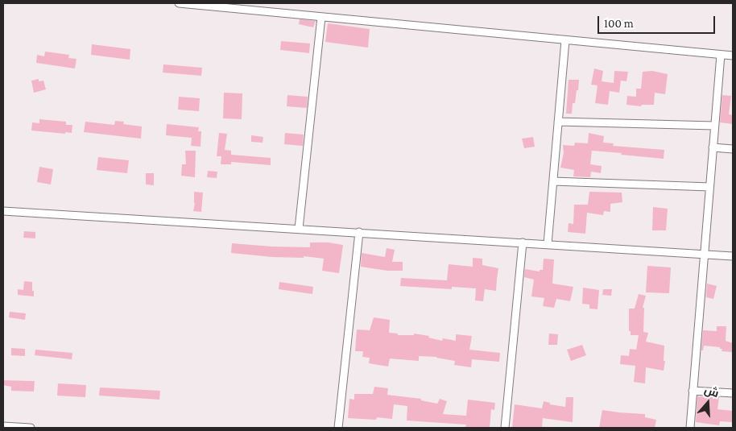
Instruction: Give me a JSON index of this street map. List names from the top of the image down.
{
  "scale_bar": "100 m",
  "north": "top"
}
